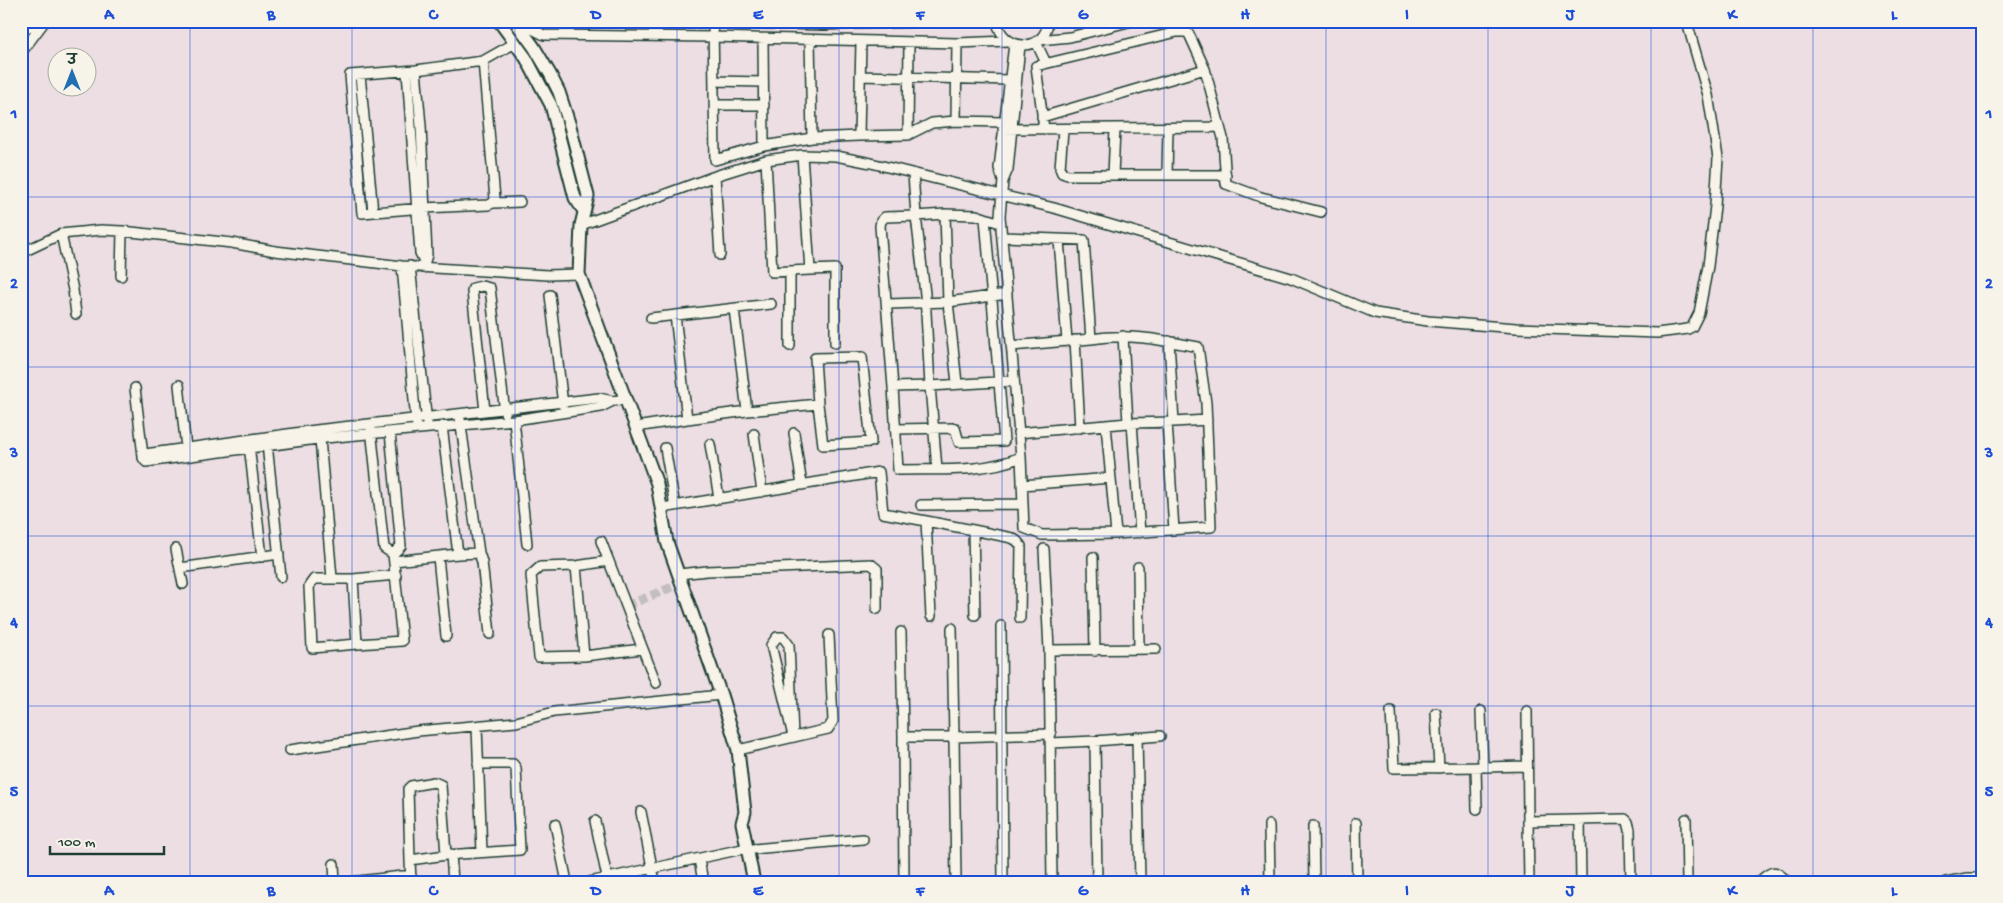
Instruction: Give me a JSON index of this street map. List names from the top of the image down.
{
  "scale_bar": "100 m",
  "north": "top",
  "grid": {
    "columns": [
      "A",
      "B",
      "C",
      "D",
      "E",
      "F",
      "G",
      "H",
      "I",
      "J",
      "K",
      "L"
    ],
    "rows": [
      "1",
      "2",
      "3",
      "4",
      "5"
    ]
  }
}
